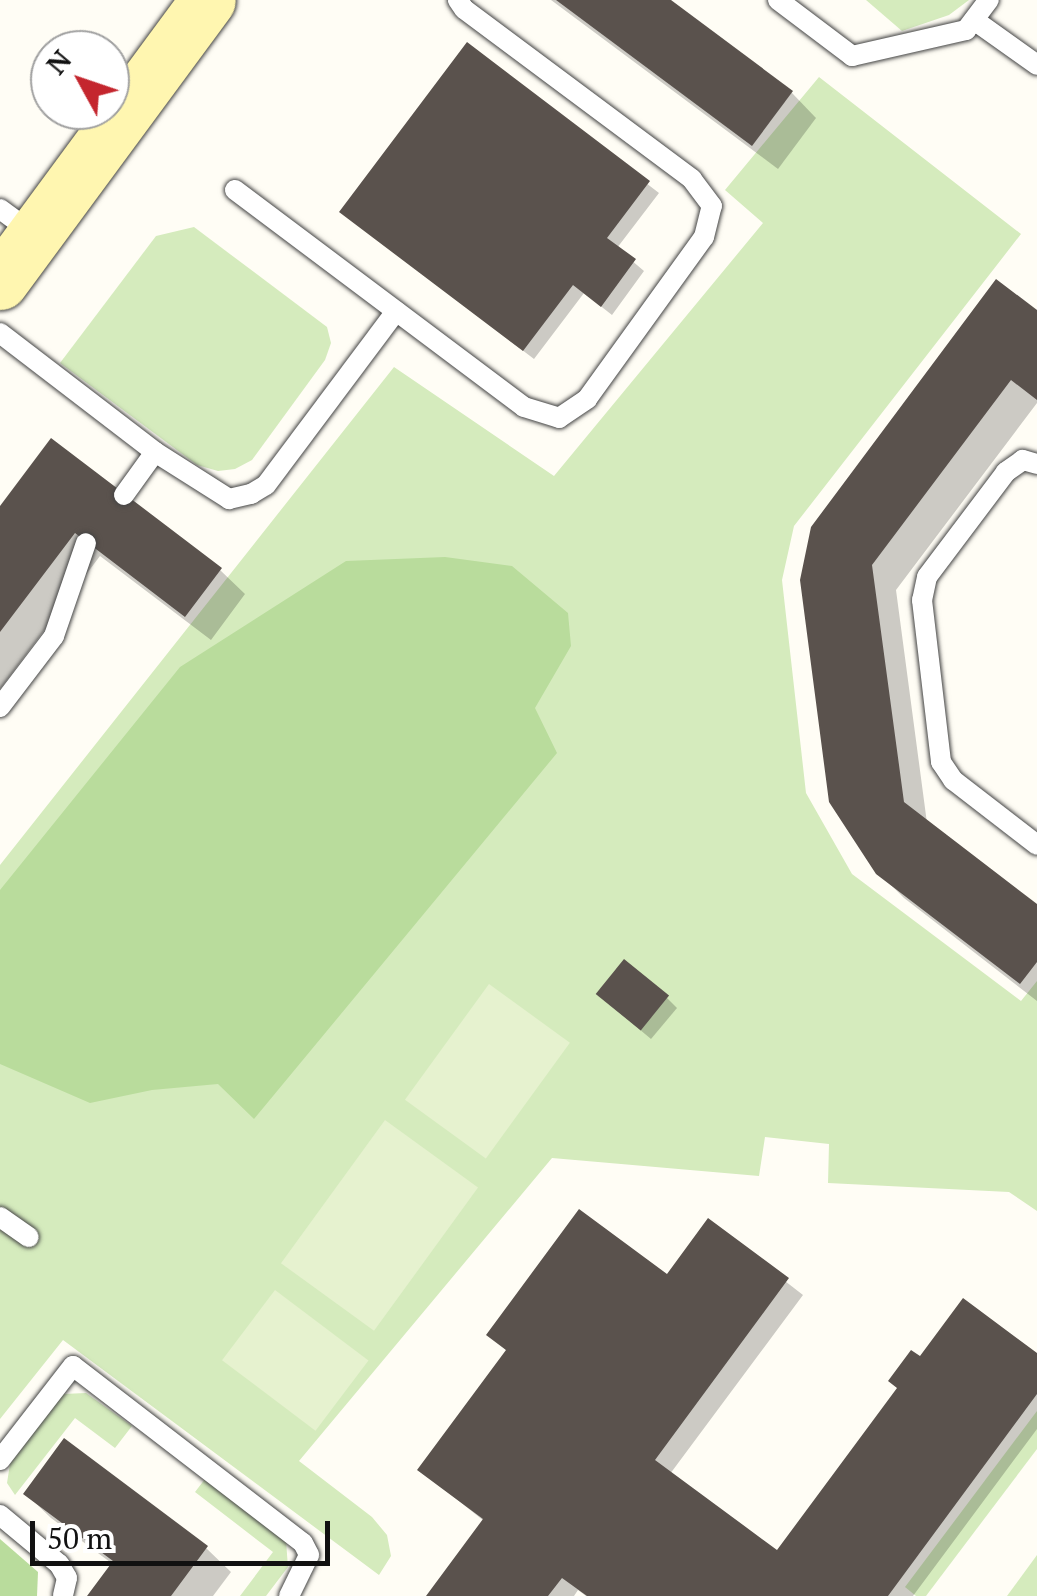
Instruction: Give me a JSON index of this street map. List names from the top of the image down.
{
  "scale_bar": "50 m",
  "north": "top left"
}
